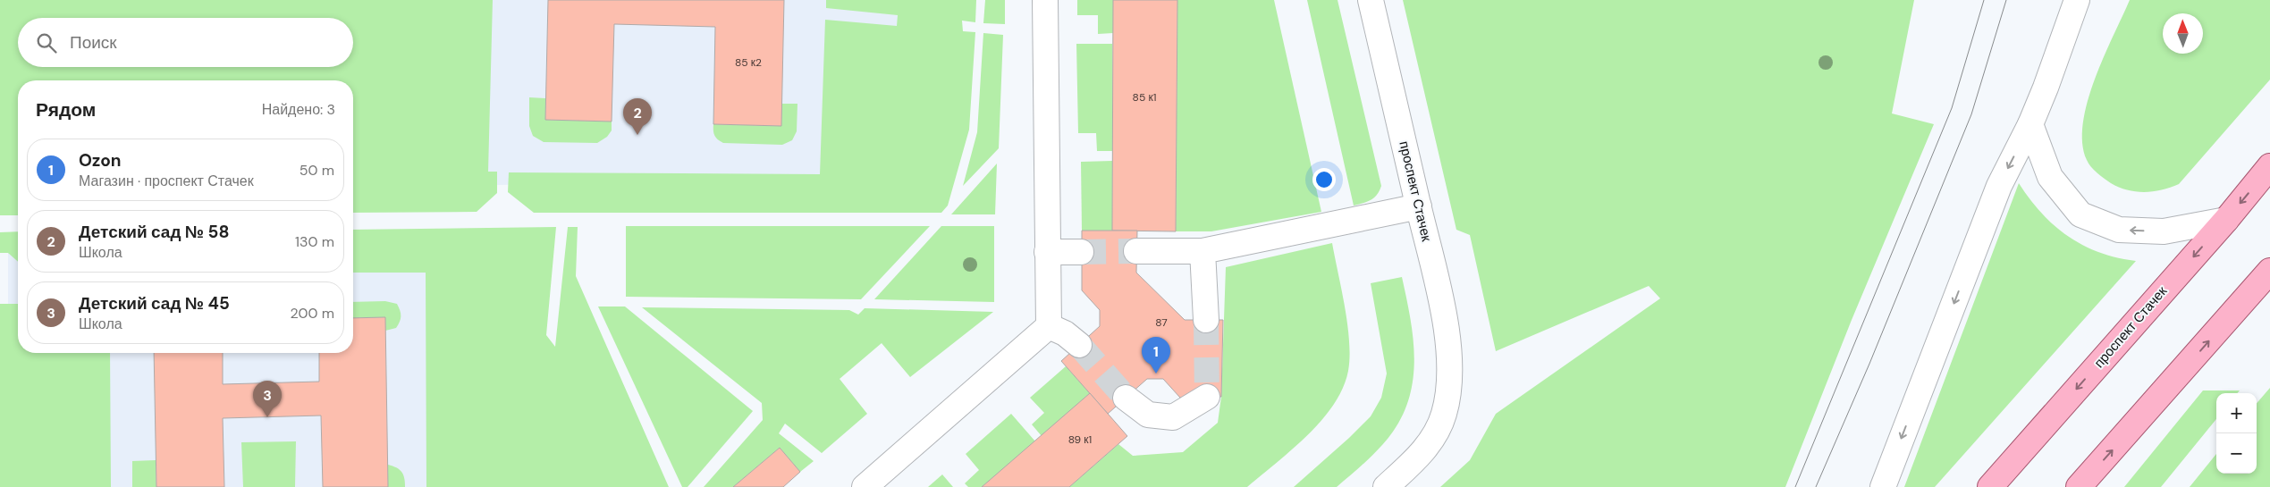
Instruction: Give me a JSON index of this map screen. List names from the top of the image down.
{
  "streets": {
    "main road": ["проспект Стачек"]
  },
  "house_numbers": [
    "85 к2",
    "85 к1",
    "87",
    "89 к1"
  ],
  "north": "top",
  "page": {
    "search": "Поиск",
    "heading": ["Рядом", "Найдено: 3"],
    "pins": ["2", "1", "3"],
    "list": [
      {
        "mark": "1",
        "name": "Ozon",
        "note": "Магазин · проспект Стачек",
        "value": "50 m"
      },
      {
        "mark": "2",
        "name": "Детский сад № 58",
        "note": "Школа",
        "value": "130 m"
      },
      {
        "mark": "3",
        "name": "Детский сад № 45",
        "note": "Школа",
        "value": "200 m"
      }
    ],
    "map_buttons": ["+", "−"]
  }
}
